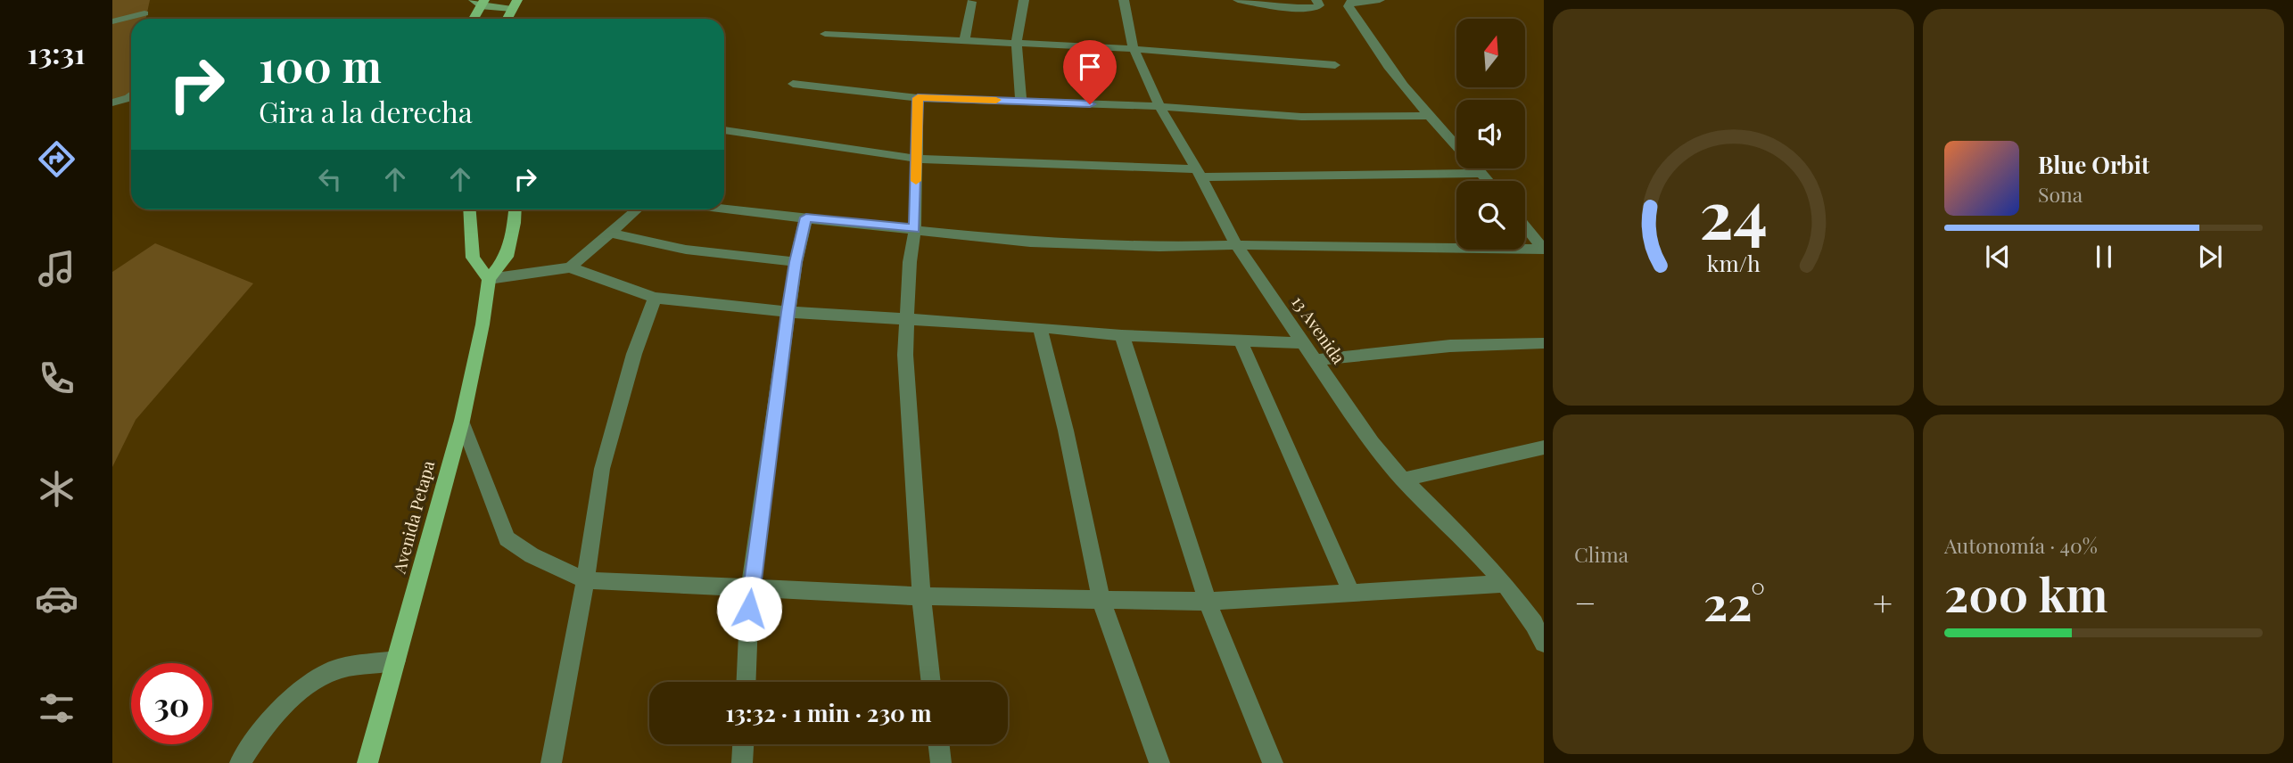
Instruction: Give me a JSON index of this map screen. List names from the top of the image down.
{
  "streets": {
    "main road": ["Avenida Petapa"],
    "street": ["13 Avenida"]
  },
  "north": "top",
  "page": {
    "tabs": "13:31",
    "turn": ["100 m", "Gira a la derecha"],
    "song": ["Blue Orbit", "Sona"],
    "tile": [
      "Clima",
      ["Autonomía · 40%", "200 km"]
    ],
    "heat": ["−", "22°", "+"],
    "limit": "30",
    "trip": "13:32 · 1 min · 230 m",
    "gauge": ["24", "km/h"]
  }
}
